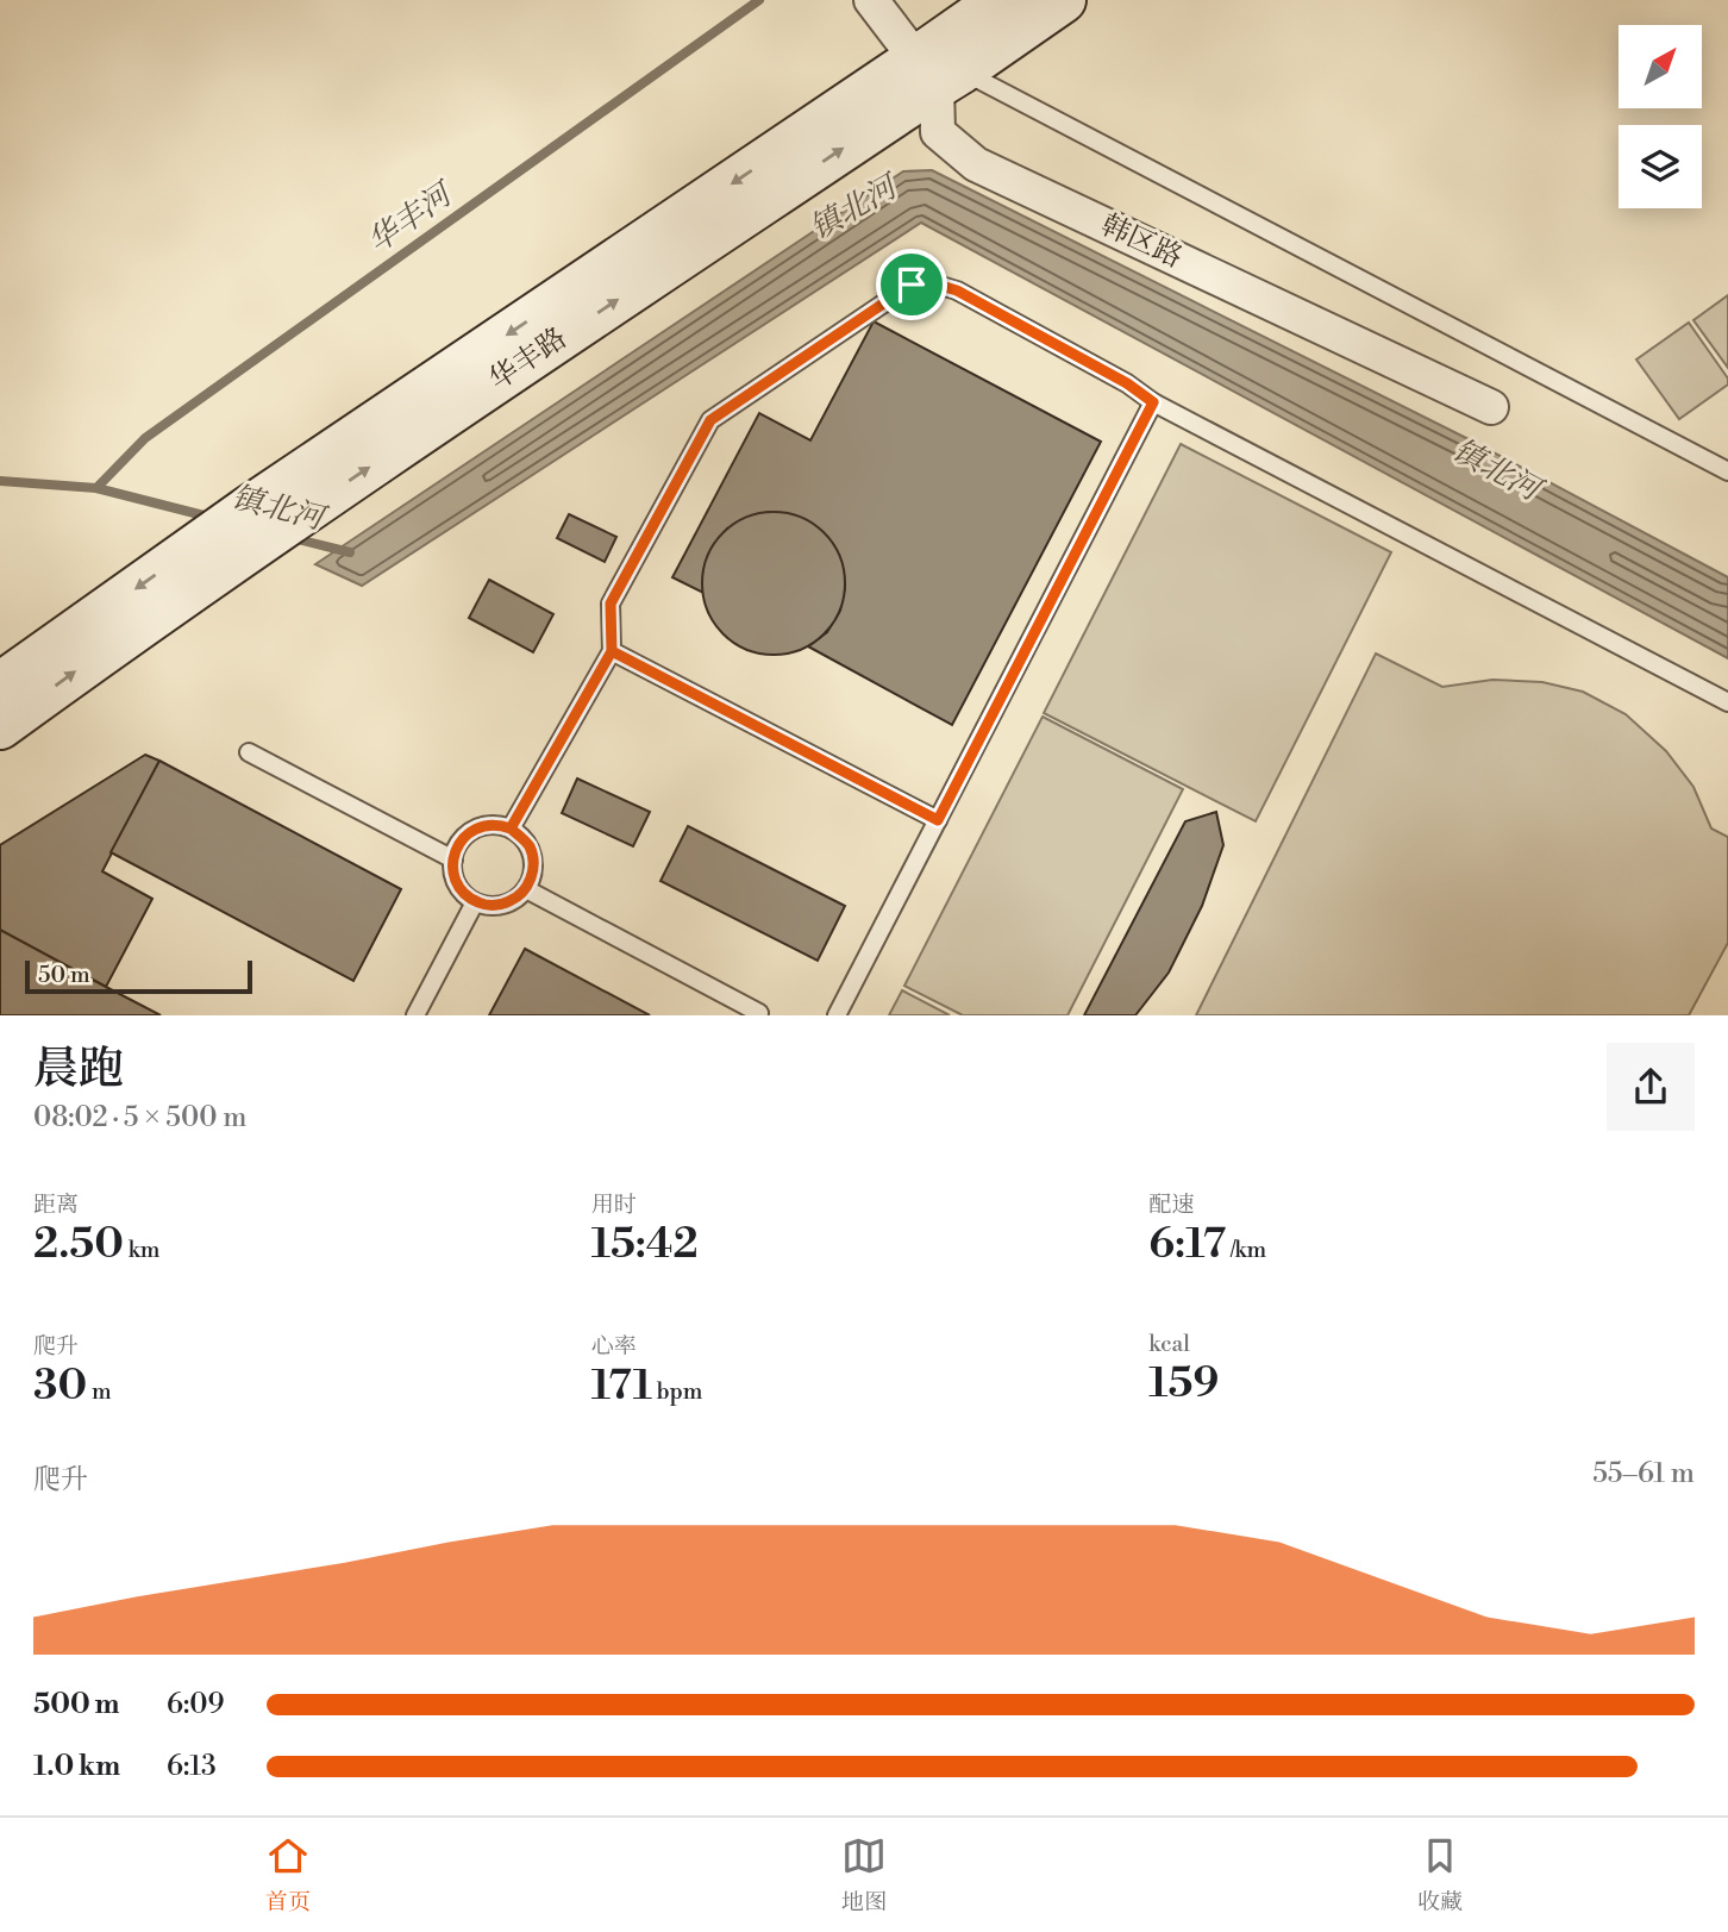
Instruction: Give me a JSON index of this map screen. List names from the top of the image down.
{
  "streets": {
    "street": ["韩区路", "华丰路"]
  },
  "crossings": [
    ["韩区路", "华丰路"]
  ],
  "water": ["镇北河", "华丰河"],
  "scale_bar": "50 m",
  "north": "top right",
  "page": {
    "scale": "50 m",
    "heading": ["晨跑", "08:02 · 5 × 500 m"],
    "stats": [
      ["距离", "2.50 km"],
      ["用时", "15:42"],
      ["配速", "6:17 /km"],
      ["爬升", "30 m"],
      ["心率", "171 bpm"],
      ["kcal", "159"]
    ],
    "chart": ["爬升", "55–61 m"],
    "list": [
      {
        "name": "500 m",
        "note": "6:09"
      },
      {
        "name": "1.0 km",
        "note": "6:13"
      }
    ],
    "tabs": ["首页", "地图", "收藏"]
  }
}
